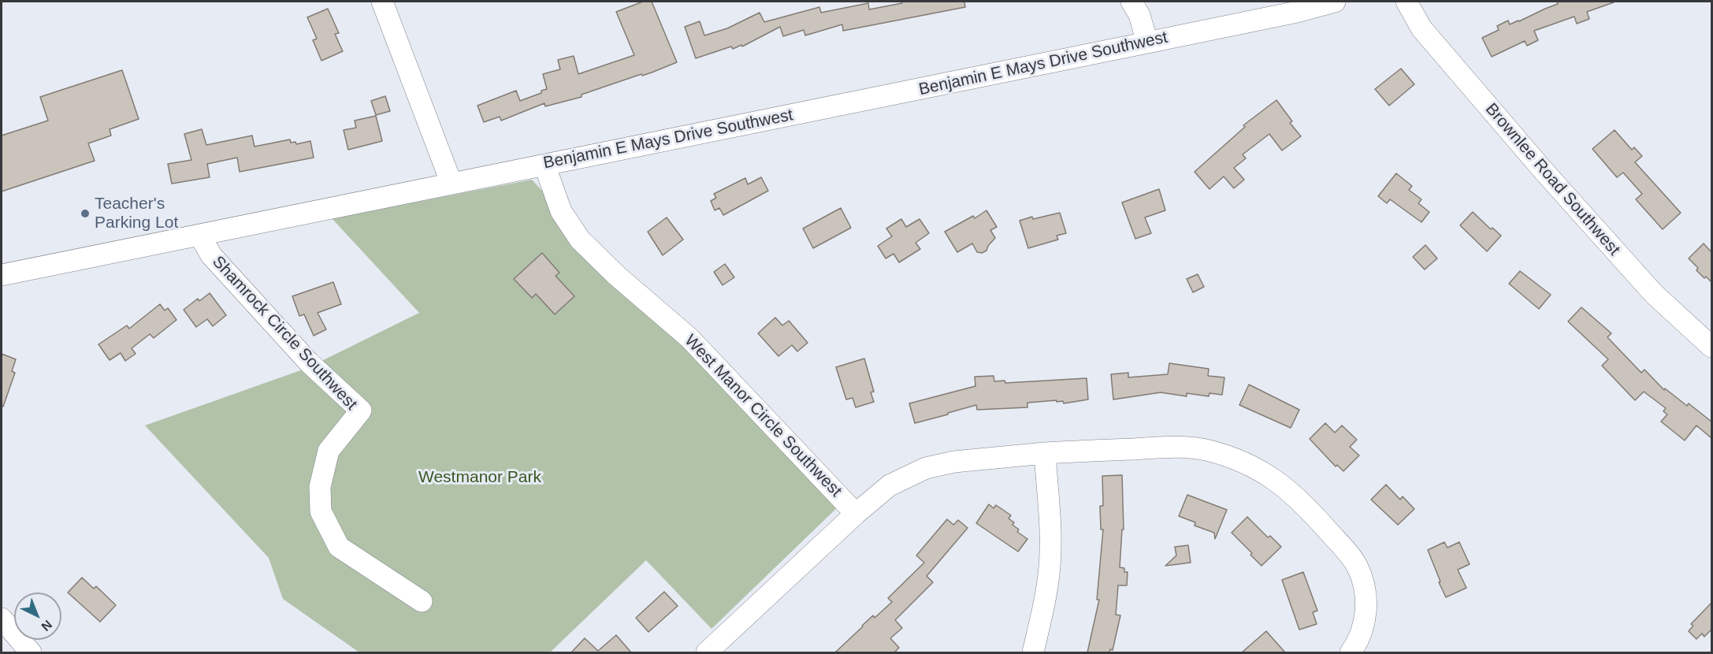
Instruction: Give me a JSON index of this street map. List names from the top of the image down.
{
  "streets": {
    "street": [
      "Benjamin E Mays Drive Southwest",
      "Brownlee Road Southwest",
      "Shamrock Circle Southwest",
      "West Manor Circle Southwest"
    ]
  },
  "crossings": [
    ["Benjamin E Mays Drive Southwest", "Shamrock Circle Southwest"],
    ["Benjamin E Mays Drive Southwest", "West Manor Circle Southwest"]
  ],
  "parks": ["Westmanor Park"],
  "places": ["Teacher's Parking Lot"],
  "north": "bottom right"
}
